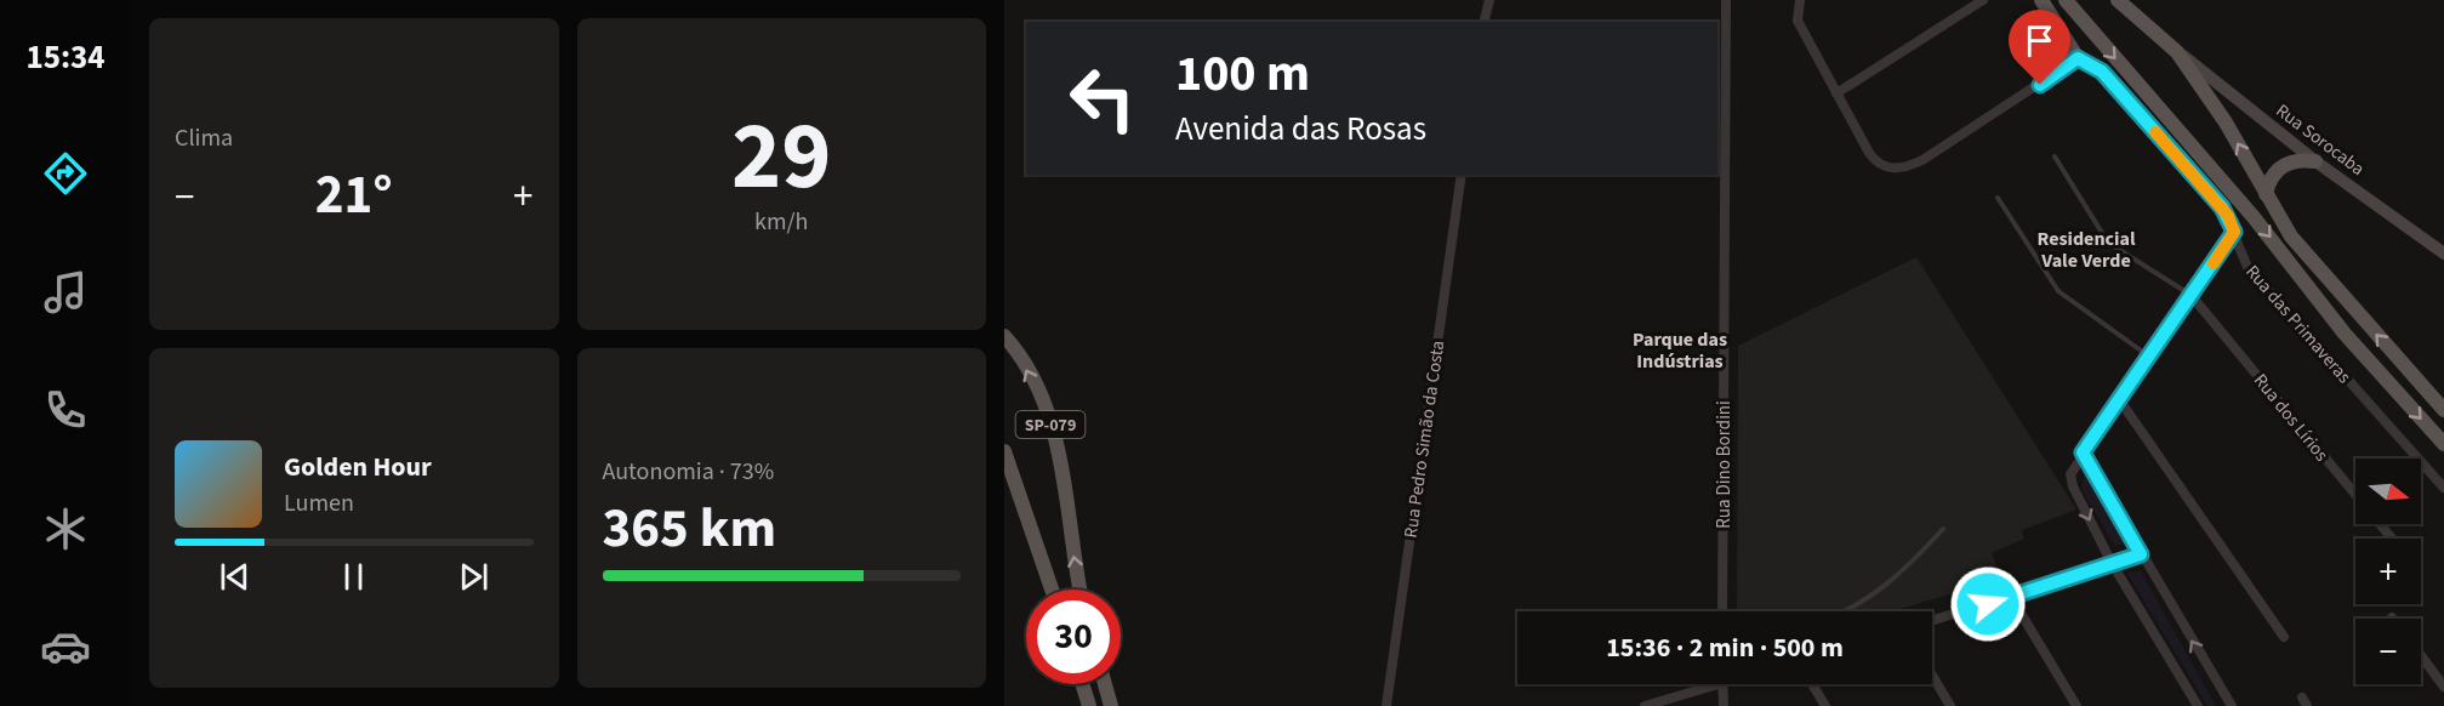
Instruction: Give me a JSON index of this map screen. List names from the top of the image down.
{
  "streets": {
    "main road": ["Rua Sorocaba", "SP-079"],
    "street": [
      "Rua das Primaveras",
      "Rua dos Lírios",
      "Rua Pedro Simão da Costa",
      "Rua Dino Bordini"
    ]
  },
  "districts": ["Residencial Vale Verde", "Parque das Indústrias"],
  "north": "right",
  "page": {
    "tabs": "15:34",
    "tile": [
      "Clima",
      ["29", "km/h"],
      ["Autonomia · 73%", "365 km"]
    ],
    "turn": ["100 m", "Avenida das Rosas"],
    "heat": ["−", "21°", "+"],
    "song": ["Golden Hour", "Lumen"],
    "map_buttons": ["+", "−"],
    "limit": "30",
    "trip": "15:36 · 2 min · 500 m"
  }
}
